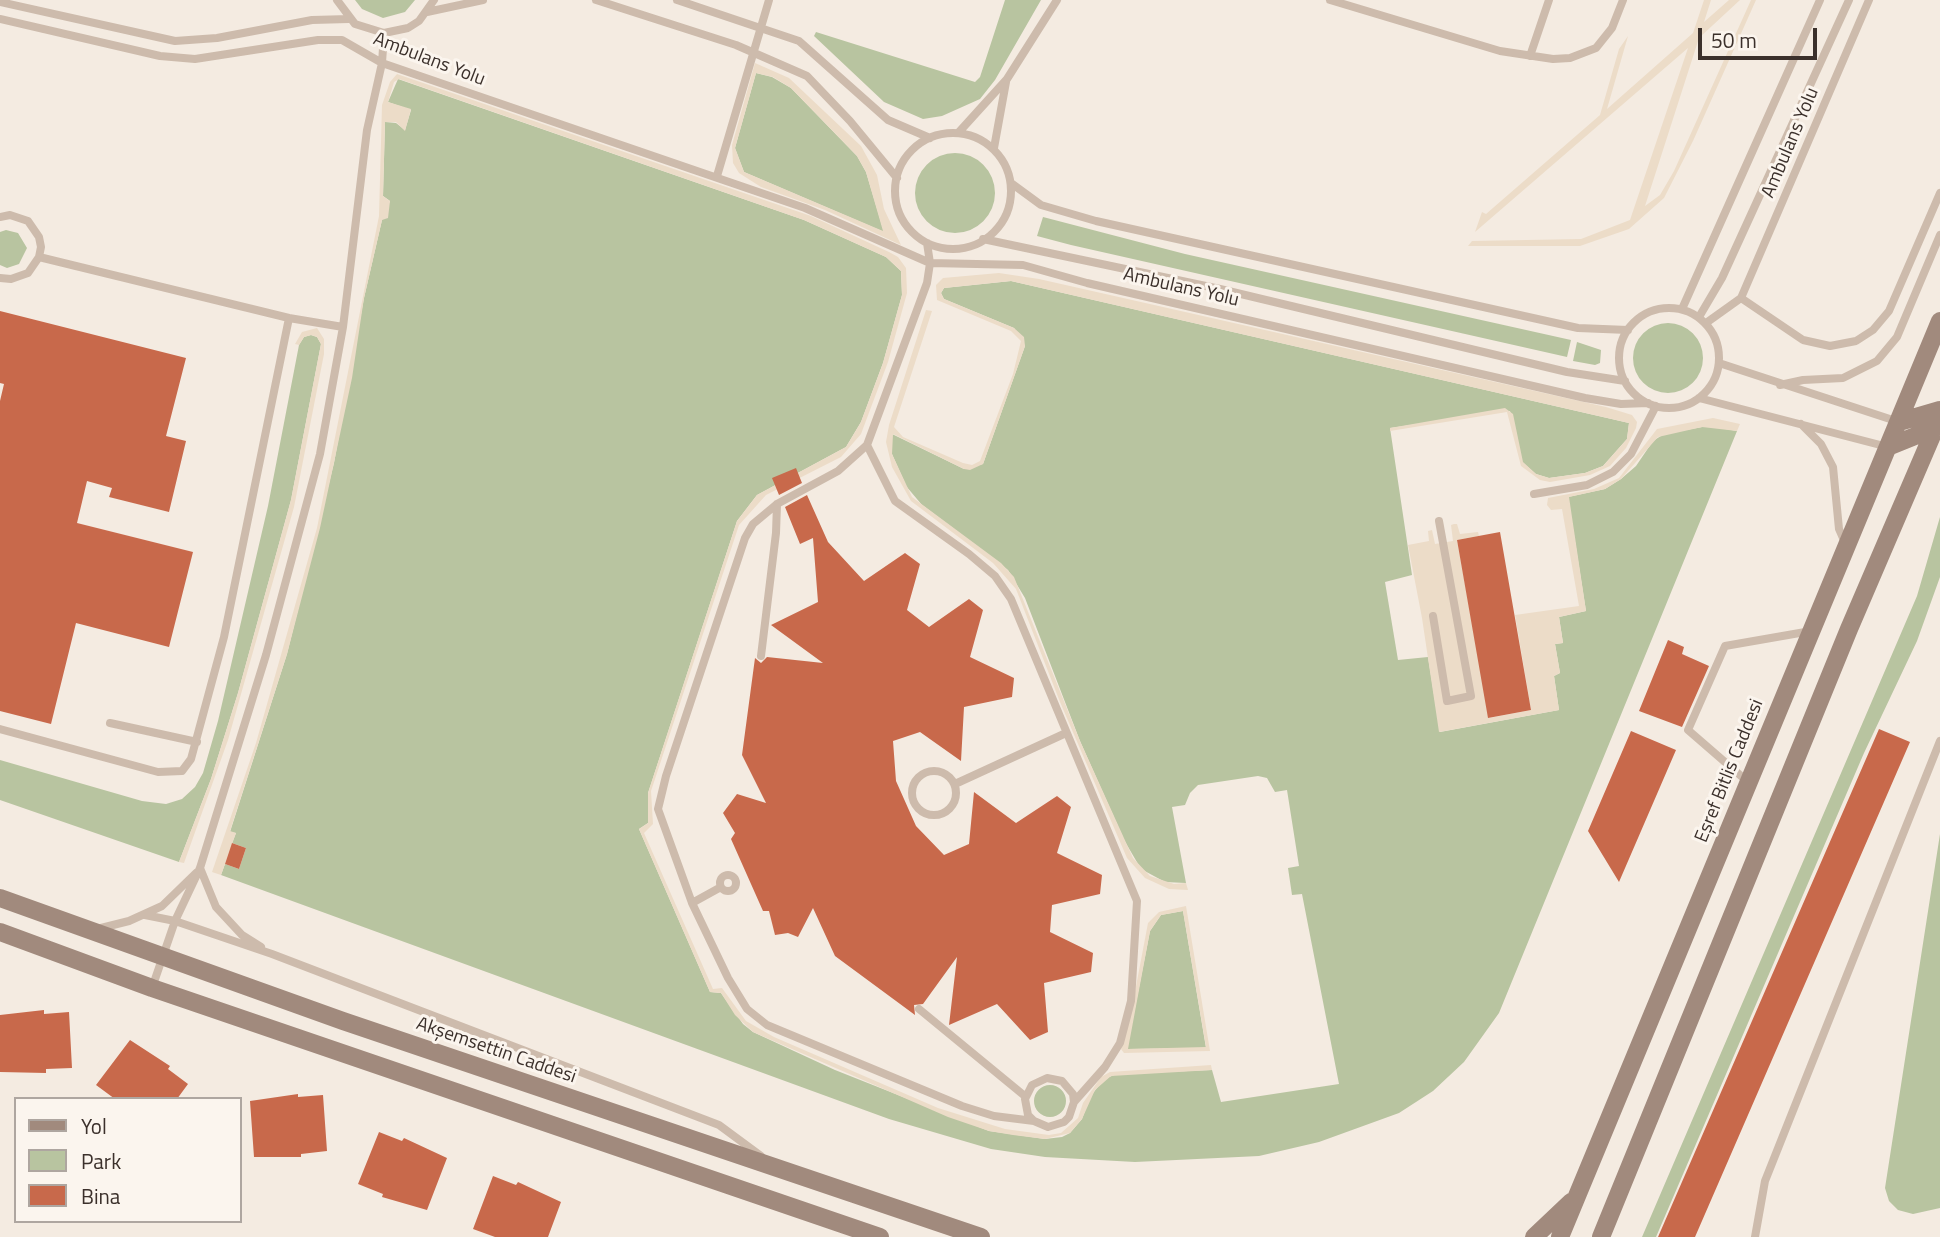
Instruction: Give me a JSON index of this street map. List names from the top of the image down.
{
  "streets": {
    "main road": ["Eşref Bitlis Caddesi", "Akşemsettin Caddesi"],
    "lane": ["Ambulans Yolu"]
  },
  "legend": ["Yol", "Park", "Bina"],
  "scale_bar": "50 m"
}
